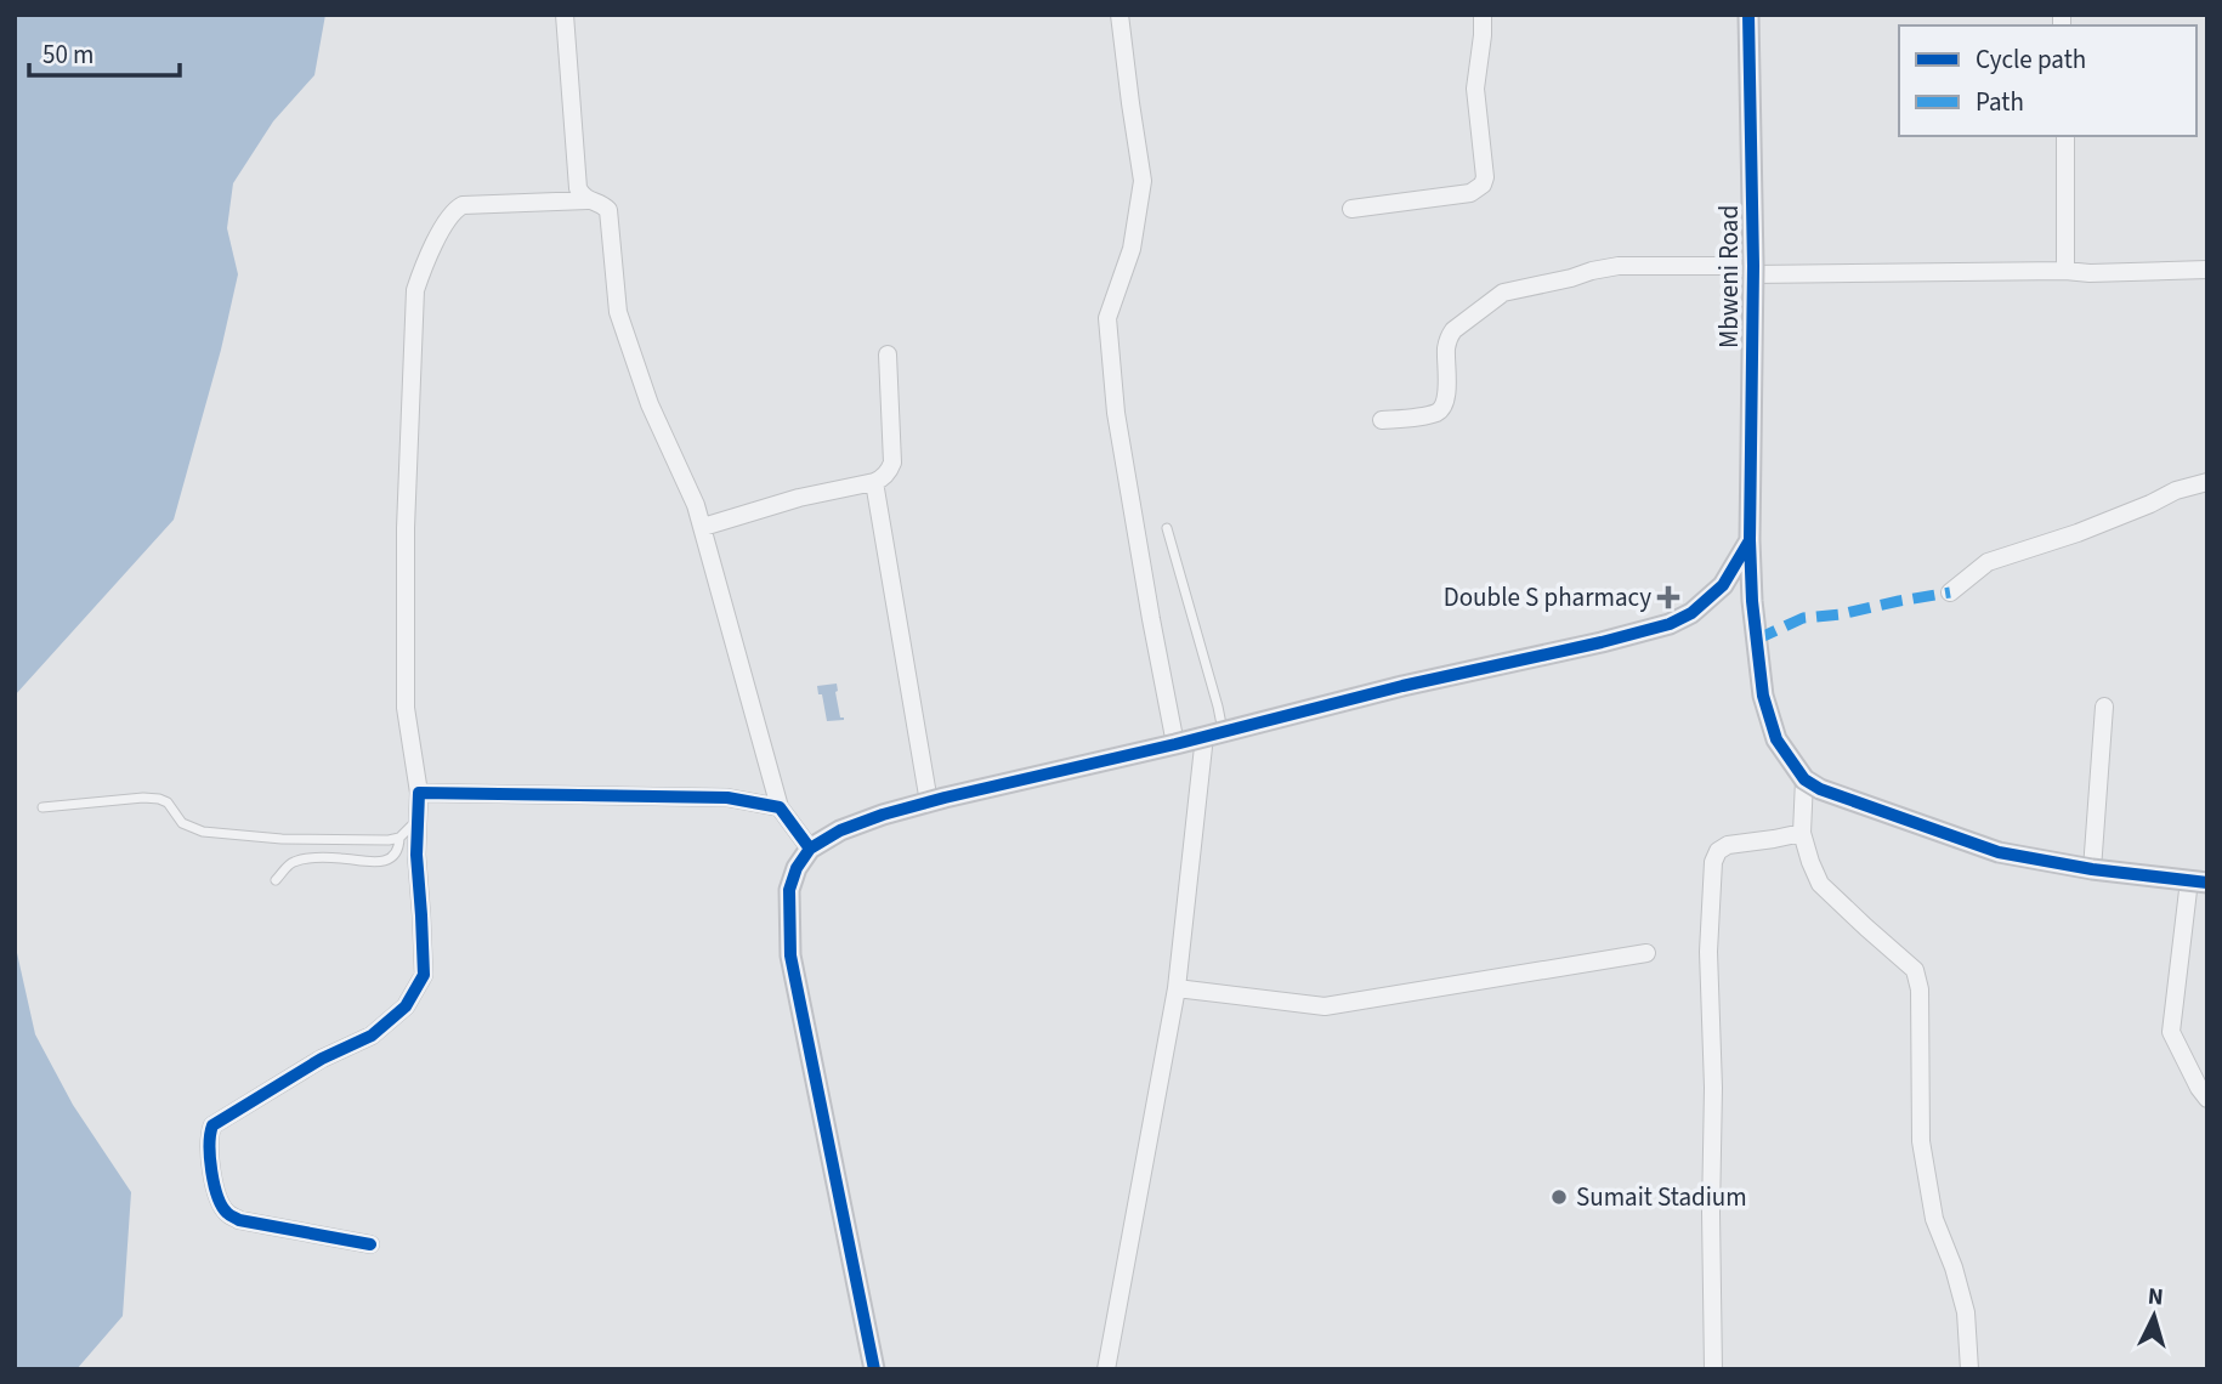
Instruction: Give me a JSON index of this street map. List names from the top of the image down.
{
  "streets": {
    "street": ["Mbweni Road"]
  },
  "places": {
    "health": ["Double S pharmacy"],
    "other": ["Sumait Stadium"]
  },
  "legend": ["Cycle path", "Path"],
  "scale_bar": "50 m",
  "north": "top"
}
